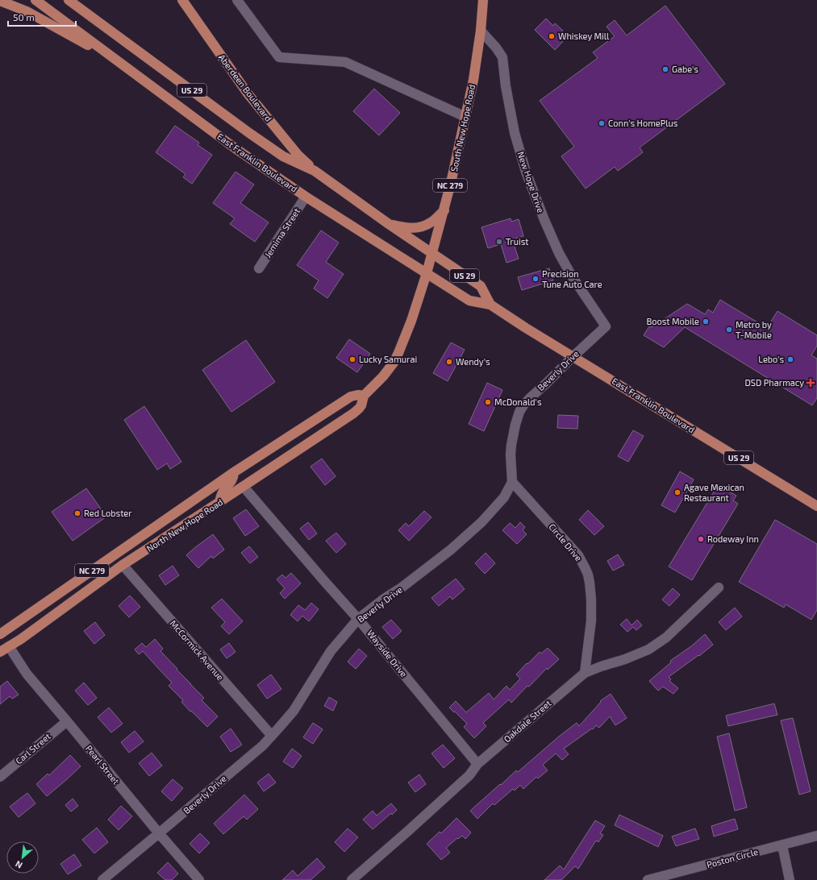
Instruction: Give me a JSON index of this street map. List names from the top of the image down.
{
  "streets": {
    "main road": [
      "Aberdeen Boulevard",
      "US 29",
      "South New Hope Road",
      "East Franklin Boulevard",
      "NC 279",
      "North New Hope Road"
    ],
    "street": [
      "New Hope Drive",
      "Jemima Street",
      "Beverly Drive",
      "Circle Drive",
      "McCormick Avenue",
      "Wayside Drive",
      "Oakdale Street",
      "Carl Street",
      "Pearl Street",
      "Poston Circle"
    ]
  },
  "crossings": [
    ["Aberdeen Boulevard", "East Franklin Boulevard"],
    ["South New Hope Road", "East Franklin Boulevard"],
    ["South New Hope Road", "New Hope Drive"],
    ["South New Hope Road", "North New Hope Road"],
    ["East Franklin Boulevard", "Jemima Street"],
    ["East Franklin Boulevard", "Beverly Drive"],
    ["East Franklin Boulevard", "North New Hope Road"],
    ["New Hope Drive", "Beverly Drive"],
    ["Beverly Drive", "Circle Drive"],
    ["Beverly Drive", "McCormick Avenue"],
    ["Beverly Drive", "Wayside Drive"],
    ["Beverly Drive", "Pearl Street"],
    ["North New Hope Road", "McCormick Avenue"],
    ["North New Hope Road", "Wayside Drive"],
    ["North New Hope Road", "Pearl Street"],
    ["Circle Drive", "Oakdale Street"],
    ["Wayside Drive", "Oakdale Street"],
    ["Carl Street", "Pearl Street"]
  ],
  "places": {
    "other": [
      "Whiskey Mill",
      "Gabe's",
      "Conn's HomePlus",
      "Truist",
      "Precision Tune Auto Care",
      "Boost Mobile",
      "Metro by T-Mobile",
      "Lucky Samurai",
      "Lebo's",
      "Wendy's",
      "McDonald's",
      "Agave Mexican Restaurant",
      "Red Lobster",
      "Rodeway Inn"
    ],
    "health": ["DSD Pharmacy"]
  },
  "scale_bar": "50 m",
  "north": "bottom left"
}
